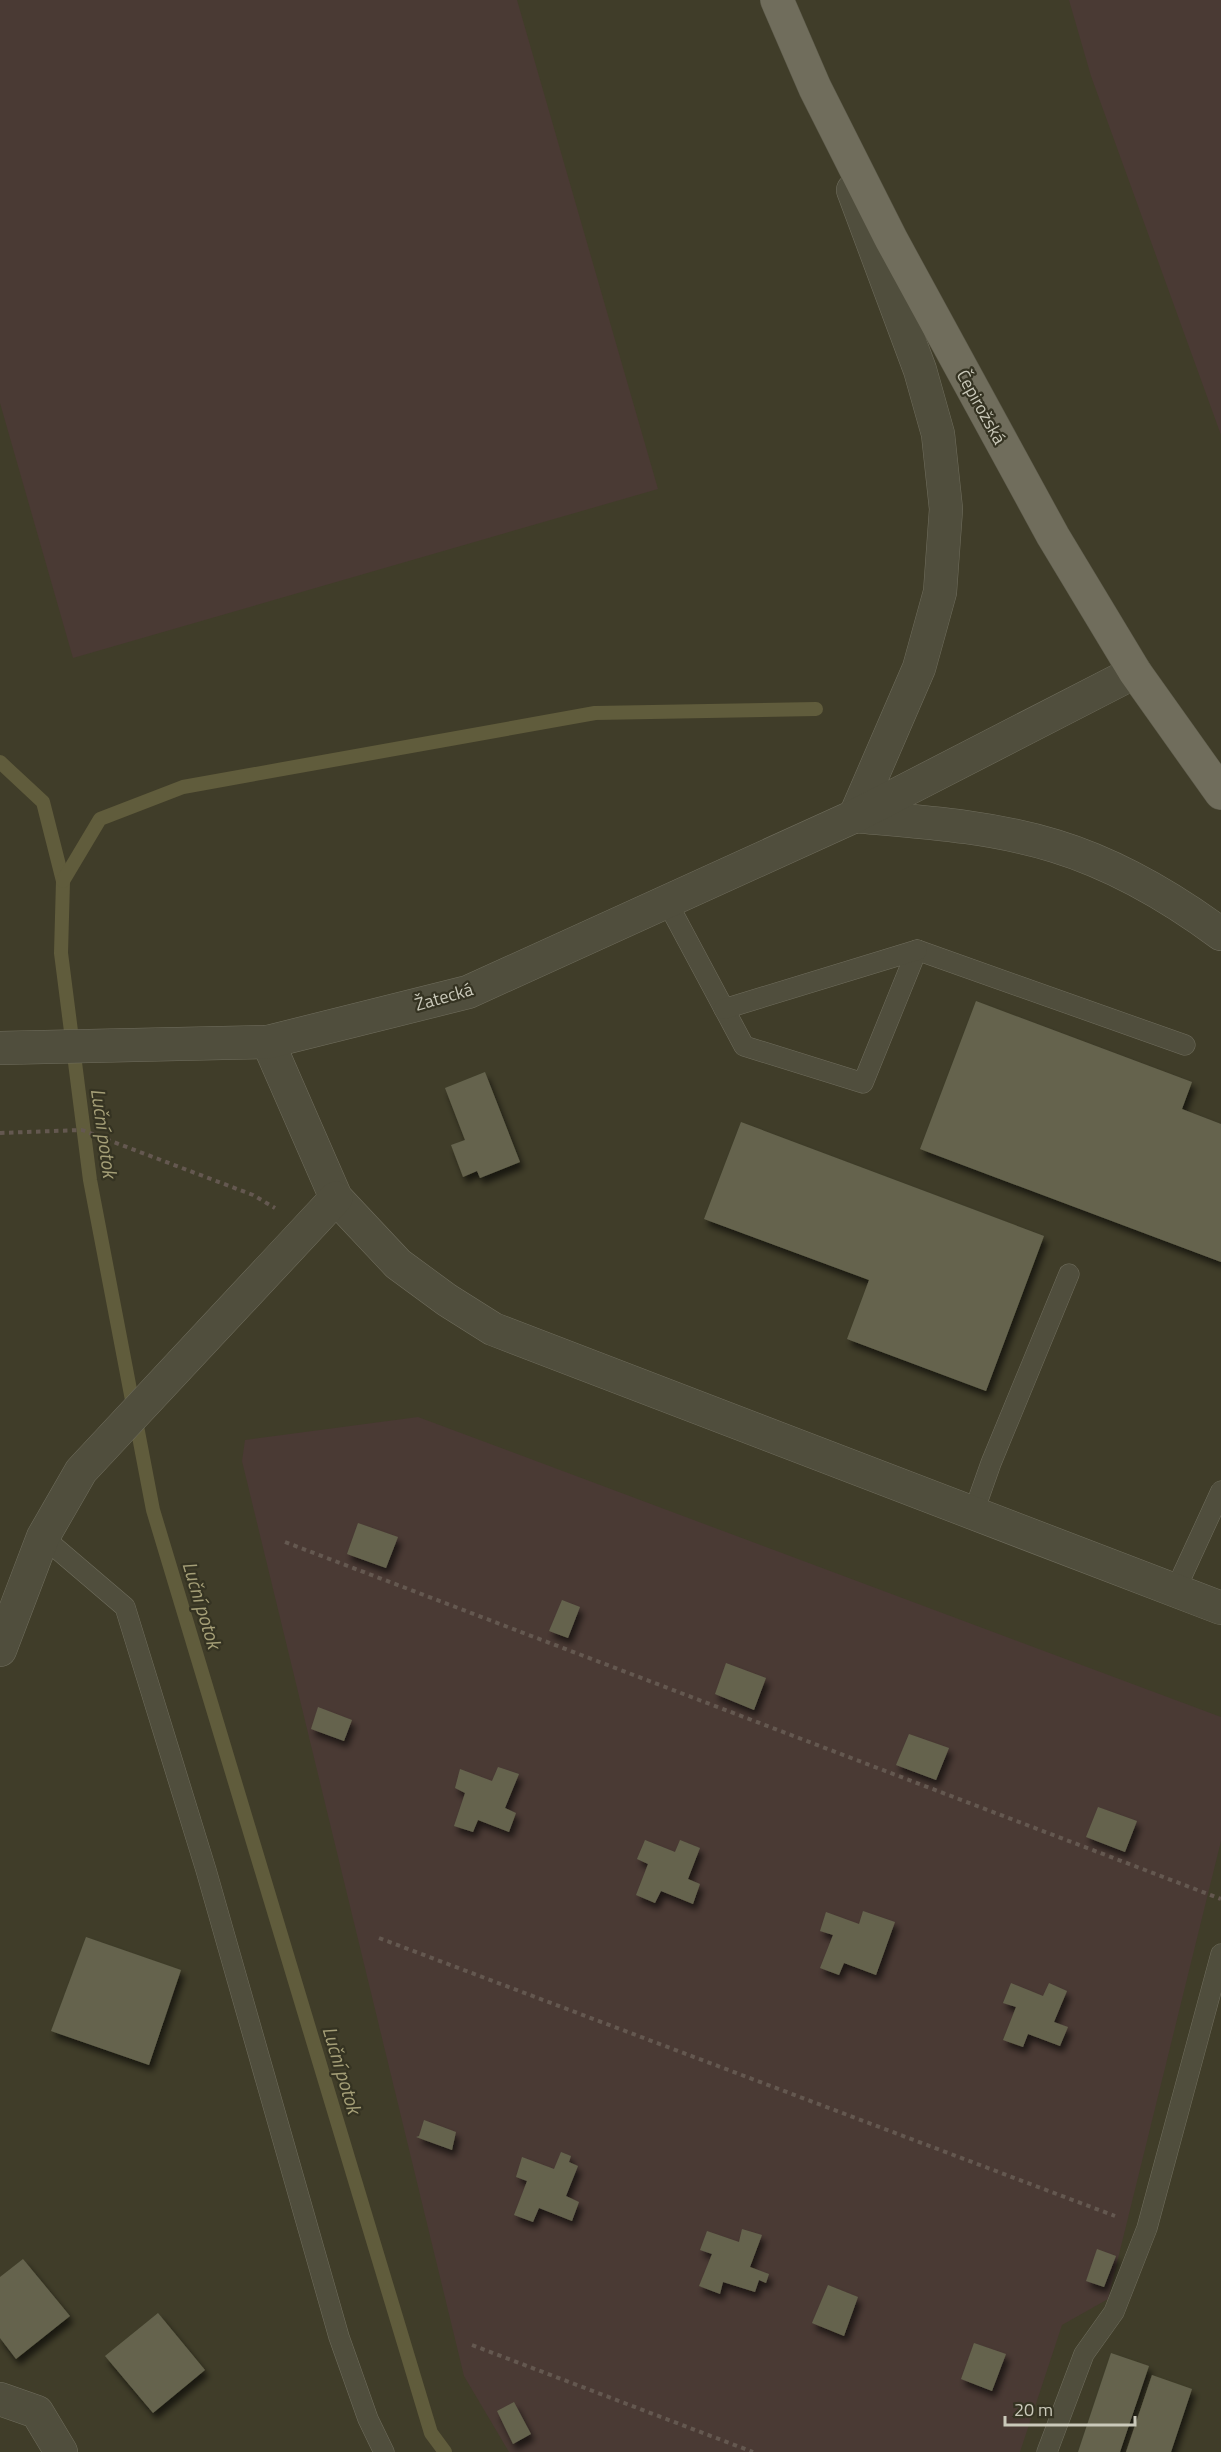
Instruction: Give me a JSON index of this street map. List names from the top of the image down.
{
  "streets": {
    "main road": ["Čepirožská"],
    "street": ["Žatecká"]
  },
  "crossings": [
    ["Čepirožská", "Žatecká"]
  ],
  "water": ["Luční potok"],
  "scale_bar": "20 m"
}
